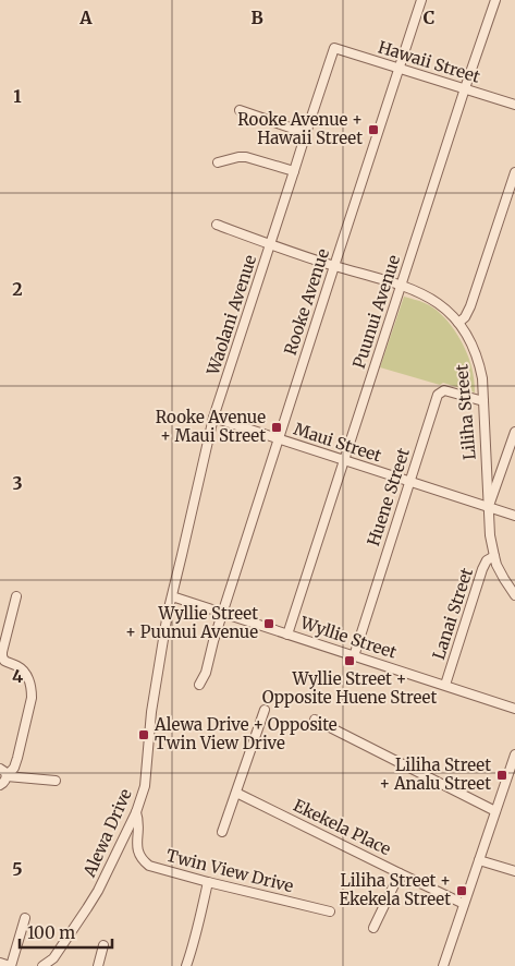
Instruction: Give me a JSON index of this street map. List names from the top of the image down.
{
  "streets": {
    "street": [
      "Hawaii Street",
      "Rooke Avenue",
      "Puunui Avenue",
      "Waolani Avenue",
      "Liliha Street",
      "Maui Street",
      "Huene Street",
      "Lanai Street",
      "Wyllie Street",
      "Ekekela Place",
      "Alewa Drive",
      "Twin View Drive"
    ]
  },
  "crossings": [
    ["Hawaii Street", "Rooke Avenue"],
    ["Hawaii Street", "Puunui Avenue"],
    ["Hawaii Street", "Waolani Avenue"],
    ["Rooke Avenue", "Liliha Street"],
    ["Rooke Avenue", "Maui Street"],
    ["Rooke Avenue", "Wyllie Street"],
    ["Puunui Avenue", "Liliha Street"],
    ["Puunui Avenue", "Maui Street"],
    ["Puunui Avenue", "Wyllie Street"],
    ["Waolani Avenue", "Liliha Street"],
    ["Waolani Avenue", "Maui Street"],
    ["Waolani Avenue", "Wyllie Street"],
    ["Waolani Avenue", "Alewa Drive"],
    ["Liliha Street", "Maui Street"],
    ["Liliha Street", "Huene Street"],
    ["Liliha Street", "Lanai Street"],
    ["Maui Street", "Huene Street"],
    ["Huene Street", "Wyllie Street"],
    ["Lanai Street", "Wyllie Street"],
    ["Wyllie Street", "Alewa Drive"],
    ["Alewa Drive", "Twin View Drive"]
  ],
  "places": {
    "transit": [
      "Rooke Avenue + Hawaii Street",
      "Rooke Avenue + Maui Street",
      "Wyllie Street + Puunui Avenue",
      "Wyllie Street + Opposite Huene Street",
      "Alewa Drive + Opposite Twin View Drive",
      "Liliha Street + Analu Street",
      "Liliha Street + Ekekela Street"
    ]
  },
  "scale_bar": "100 m",
  "grid": {
    "columns": ["A", "B", "C"],
    "rows": [
      "1",
      "2",
      "3",
      "4",
      "5"
    ]
  }
}
